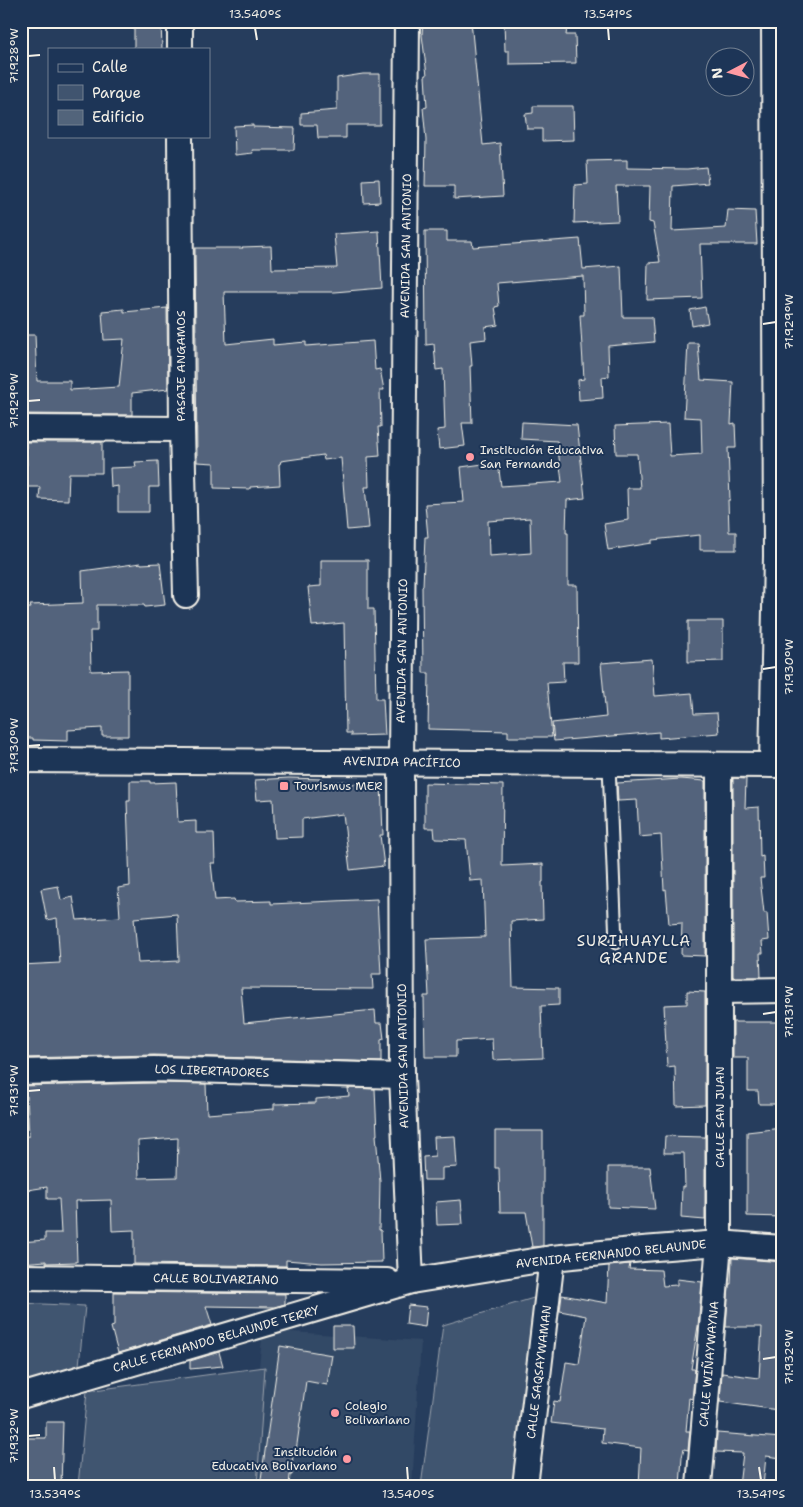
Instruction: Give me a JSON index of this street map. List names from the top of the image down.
{
  "streets": {
    "street": [
      "AVENIDA SAN ANTONIO",
      "PASAJE ANGAMOS",
      "AVENIDA PACÍFICO",
      "LOS LIBERTADORES",
      "CALLE SAN JUAN",
      "AVENIDA FERNANDO BELAUNDE",
      "CALLE BOLIVARIANO",
      "CALLE FERNANDO BELAUNDE TERRY",
      "CALLE WIÑAYWAYNA",
      "CALLE SAQSAYWAMAN"
    ]
  },
  "crossings": [
    ["AVENIDA SAN ANTONIO", "AVENIDA PACÍFICO"],
    ["AVENIDA SAN ANTONIO", "LOS LIBERTADORES"],
    ["AVENIDA SAN ANTONIO", "AVENIDA FERNANDO BELAUNDE"],
    ["AVENIDA SAN ANTONIO", "CALLE BOLIVARIANO"],
    ["AVENIDA SAN ANTONIO", "CALLE FERNANDO BELAUNDE TERRY"],
    ["AVENIDA PACÍFICO", "CALLE SAN JUAN"],
    ["CALLE SAN JUAN", "AVENIDA FERNANDO BELAUNDE"],
    ["CALLE SAN JUAN", "CALLE WIÑAYWAYNA"],
    ["AVENIDA FERNANDO BELAUNDE", "CALLE BOLIVARIANO"],
    ["AVENIDA FERNANDO BELAUNDE", "CALLE FERNANDO BELAUNDE TERRY"],
    ["AVENIDA FERNANDO BELAUNDE", "CALLE WIÑAYWAYNA"],
    ["AVENIDA FERNANDO BELAUNDE", "CALLE SAQSAYWAMAN"],
    ["CALLE BOLIVARIANO", "CALLE FERNANDO BELAUNDE TERRY"]
  ],
  "districts": ["SURIHUAYLLA GRANDE"],
  "places": {
    "other": ["Institución Educativa San Fernando", "Colegio Bolivariano", "Institución Educativa Bolivariano"],
    "transit": ["Tourismus MER"]
  },
  "legend": ["Calle", "Parque", "Edificio"],
  "north": "left",
  "coordinates": [
    "13.540°S",
    "13.541°S",
    "71.928°W",
    "71.929°W",
    "71.930°W",
    "71.931°W",
    "71.932°W",
    "13.539°S"
  ]
}
